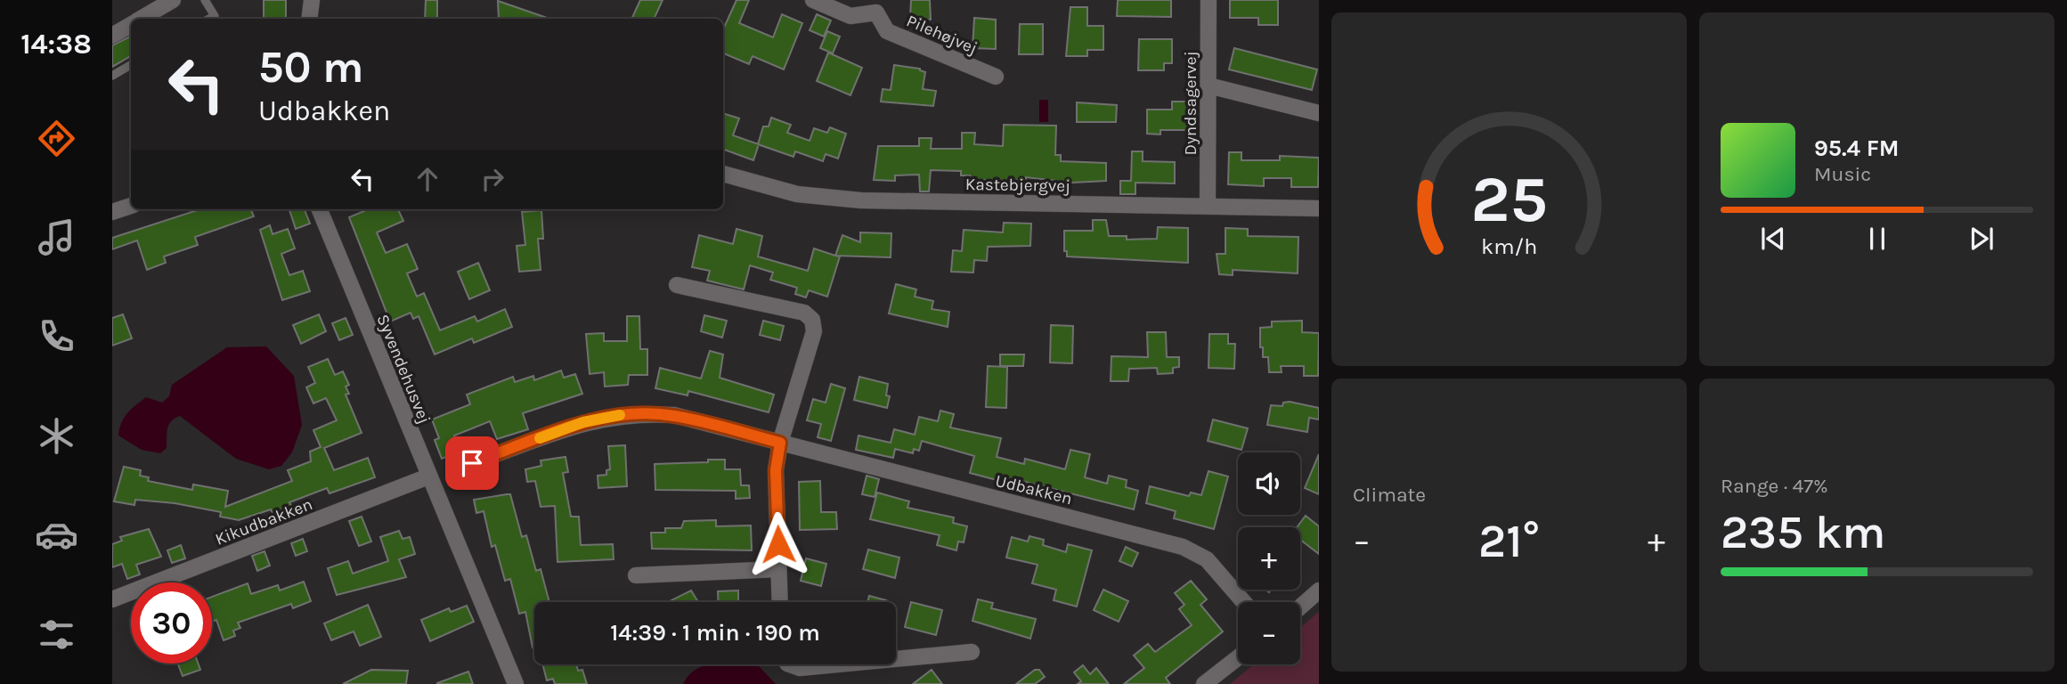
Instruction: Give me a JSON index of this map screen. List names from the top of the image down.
{
  "streets": {
    "street": [
      "Pilehøjvej",
      "Dyndsagervej",
      "Kastebjergvej",
      "Syvendehusvej",
      "Udbakken",
      "Kikudbakken"
    ]
  },
  "crossings": [
    ["Dyndsagervej", "Kastebjergvej"],
    ["Syvendehusvej", "Kikudbakken"]
  ],
  "page": {
    "tabs": "14:38",
    "turn": ["50 m", "Udbakken"],
    "song": ["95.4 FM", "Music"],
    "tile": [
      "Climate",
      ["Range · 47%", "235 km"]
    ],
    "map_buttons": ["+", "−"],
    "heat": ["−", "21°", "+"],
    "limit": "30",
    "trip": "14:39 · 1 min · 190 m",
    "gauge": ["25", "km/h"]
  }
}
